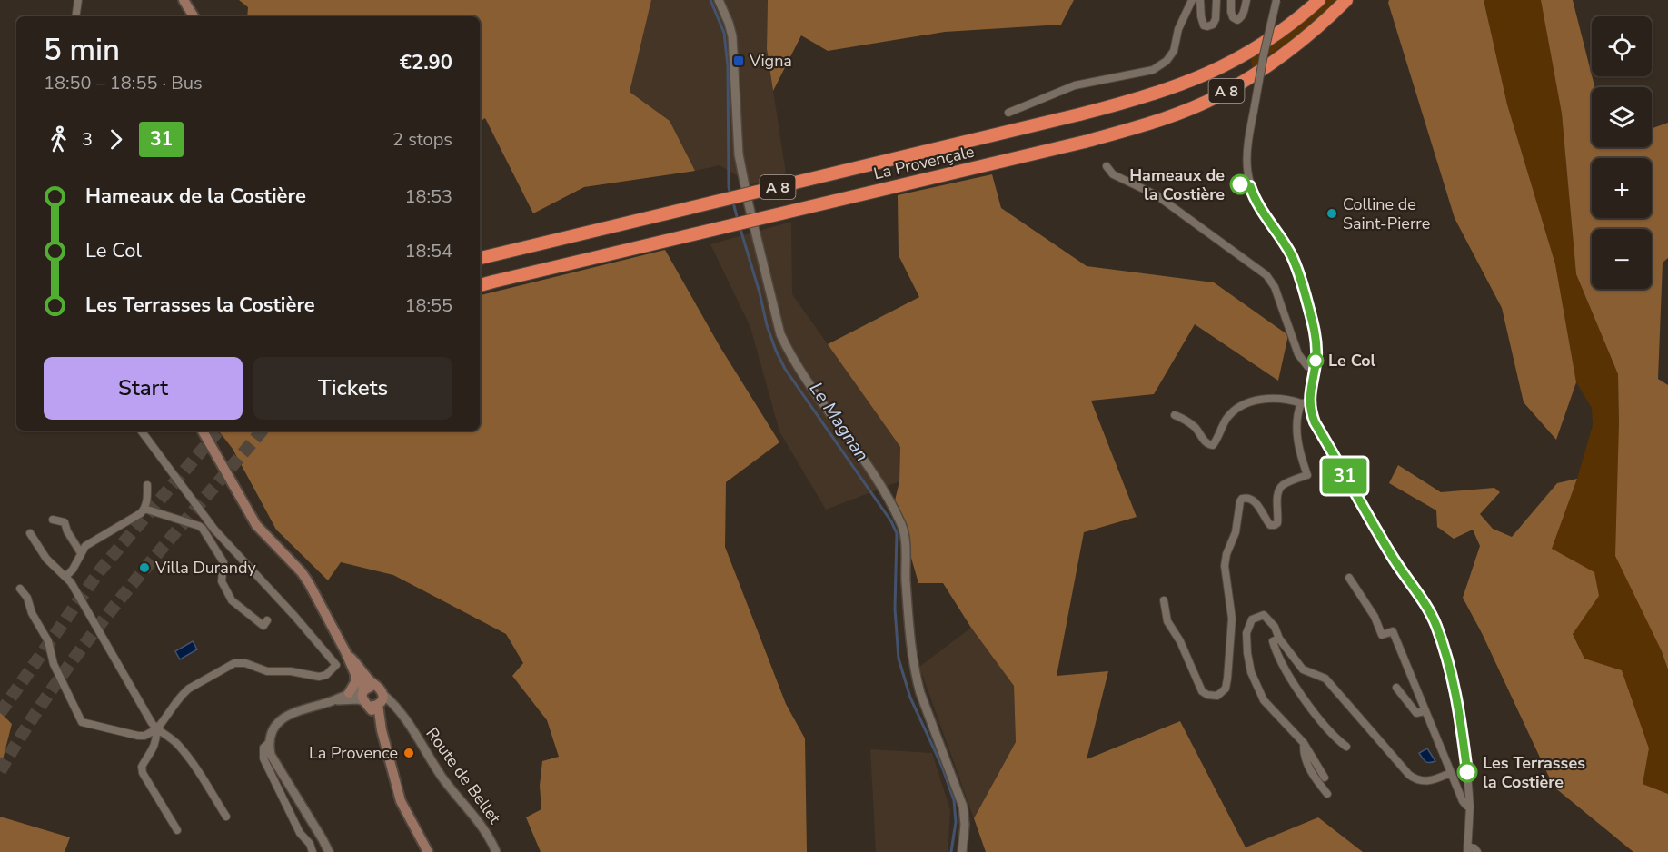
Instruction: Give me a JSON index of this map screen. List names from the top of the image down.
{
  "streets": {
    "highway": ["A 8", "La Provençale"],
    "street": ["Route de Bellet"]
  },
  "water": ["Le Magnan"],
  "places": {
    "transit": ["Vigna"],
    "other": [
      "Hameaux de la Costière",
      "Colline de Saint-Pierre",
      "Le Col",
      "Villa Durandy",
      "La Provence",
      "Les Terrasses la Costière"
    ]
  },
  "lines": ["bus line 31"],
  "page": {
    "on_map": "31",
    "map_buttons": ["+", "−"],
    "heading": ["5 min", "18:50 – 18:55 · Bus", "€2.90"],
    "legs": ["3", "31", "2 stops"],
    "list": [
      {
        "name": "Hameaux de la Costière",
        "value": "18:53"
      },
      {
        "name": "Le Col",
        "value": "18:54"
      },
      {
        "name": "Les Terrasses la Costière",
        "value": "18:55"
      }
    ],
    "buttons": ["Start", "Tickets"]
  }
}
